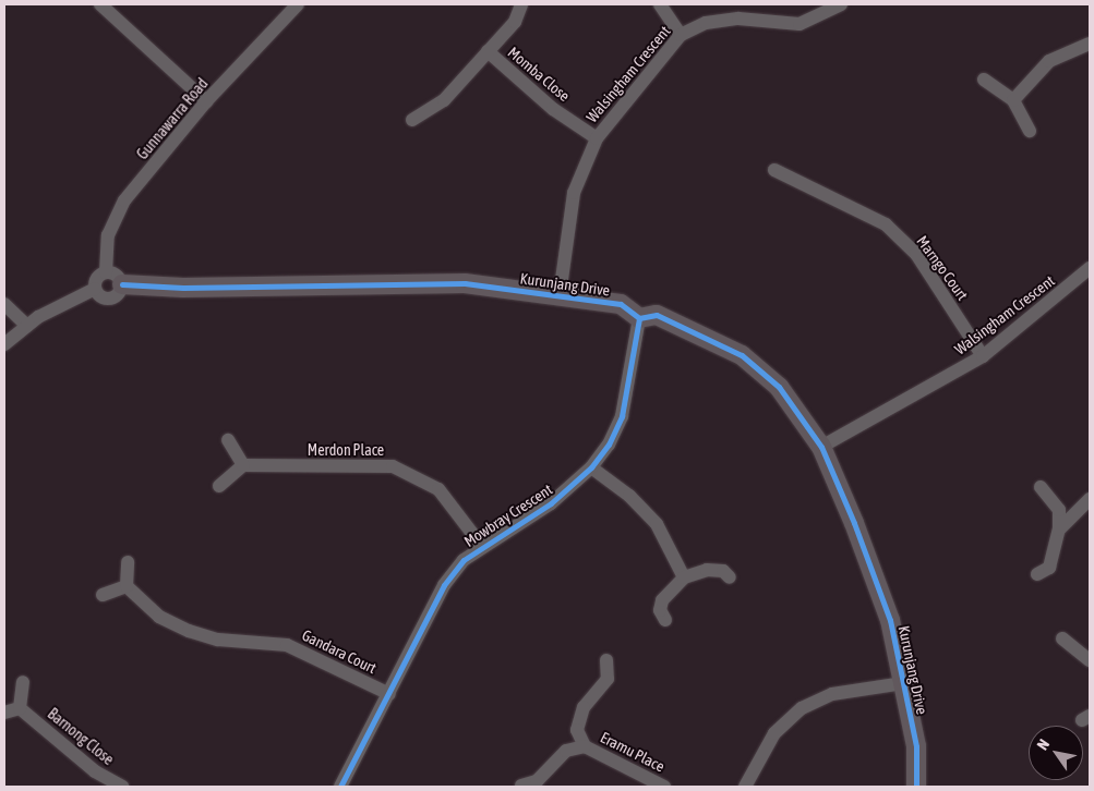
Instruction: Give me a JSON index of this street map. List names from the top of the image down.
{
  "streets": {
    "street": [
      "Momba Close",
      "Walsingham Crescent",
      "Gunnawarra Road",
      "Marngo Court",
      "Kurunjang Drive",
      "Merdon Place",
      "Mowbray Crescent",
      "Gandara Court",
      "Barnong Close",
      "Eramu Place"
    ]
  },
  "crossings": [
    ["Momba Close", "Walsingham Crescent"],
    ["Walsingham Crescent", "Marngo Court"],
    ["Walsingham Crescent", "Kurunjang Drive"],
    ["Gunnawarra Road", "Kurunjang Drive"],
    ["Kurunjang Drive", "Mowbray Crescent"],
    ["Merdon Place", "Mowbray Crescent"],
    ["Mowbray Crescent", "Gandara Court"]
  ],
  "north": "top left"
}
